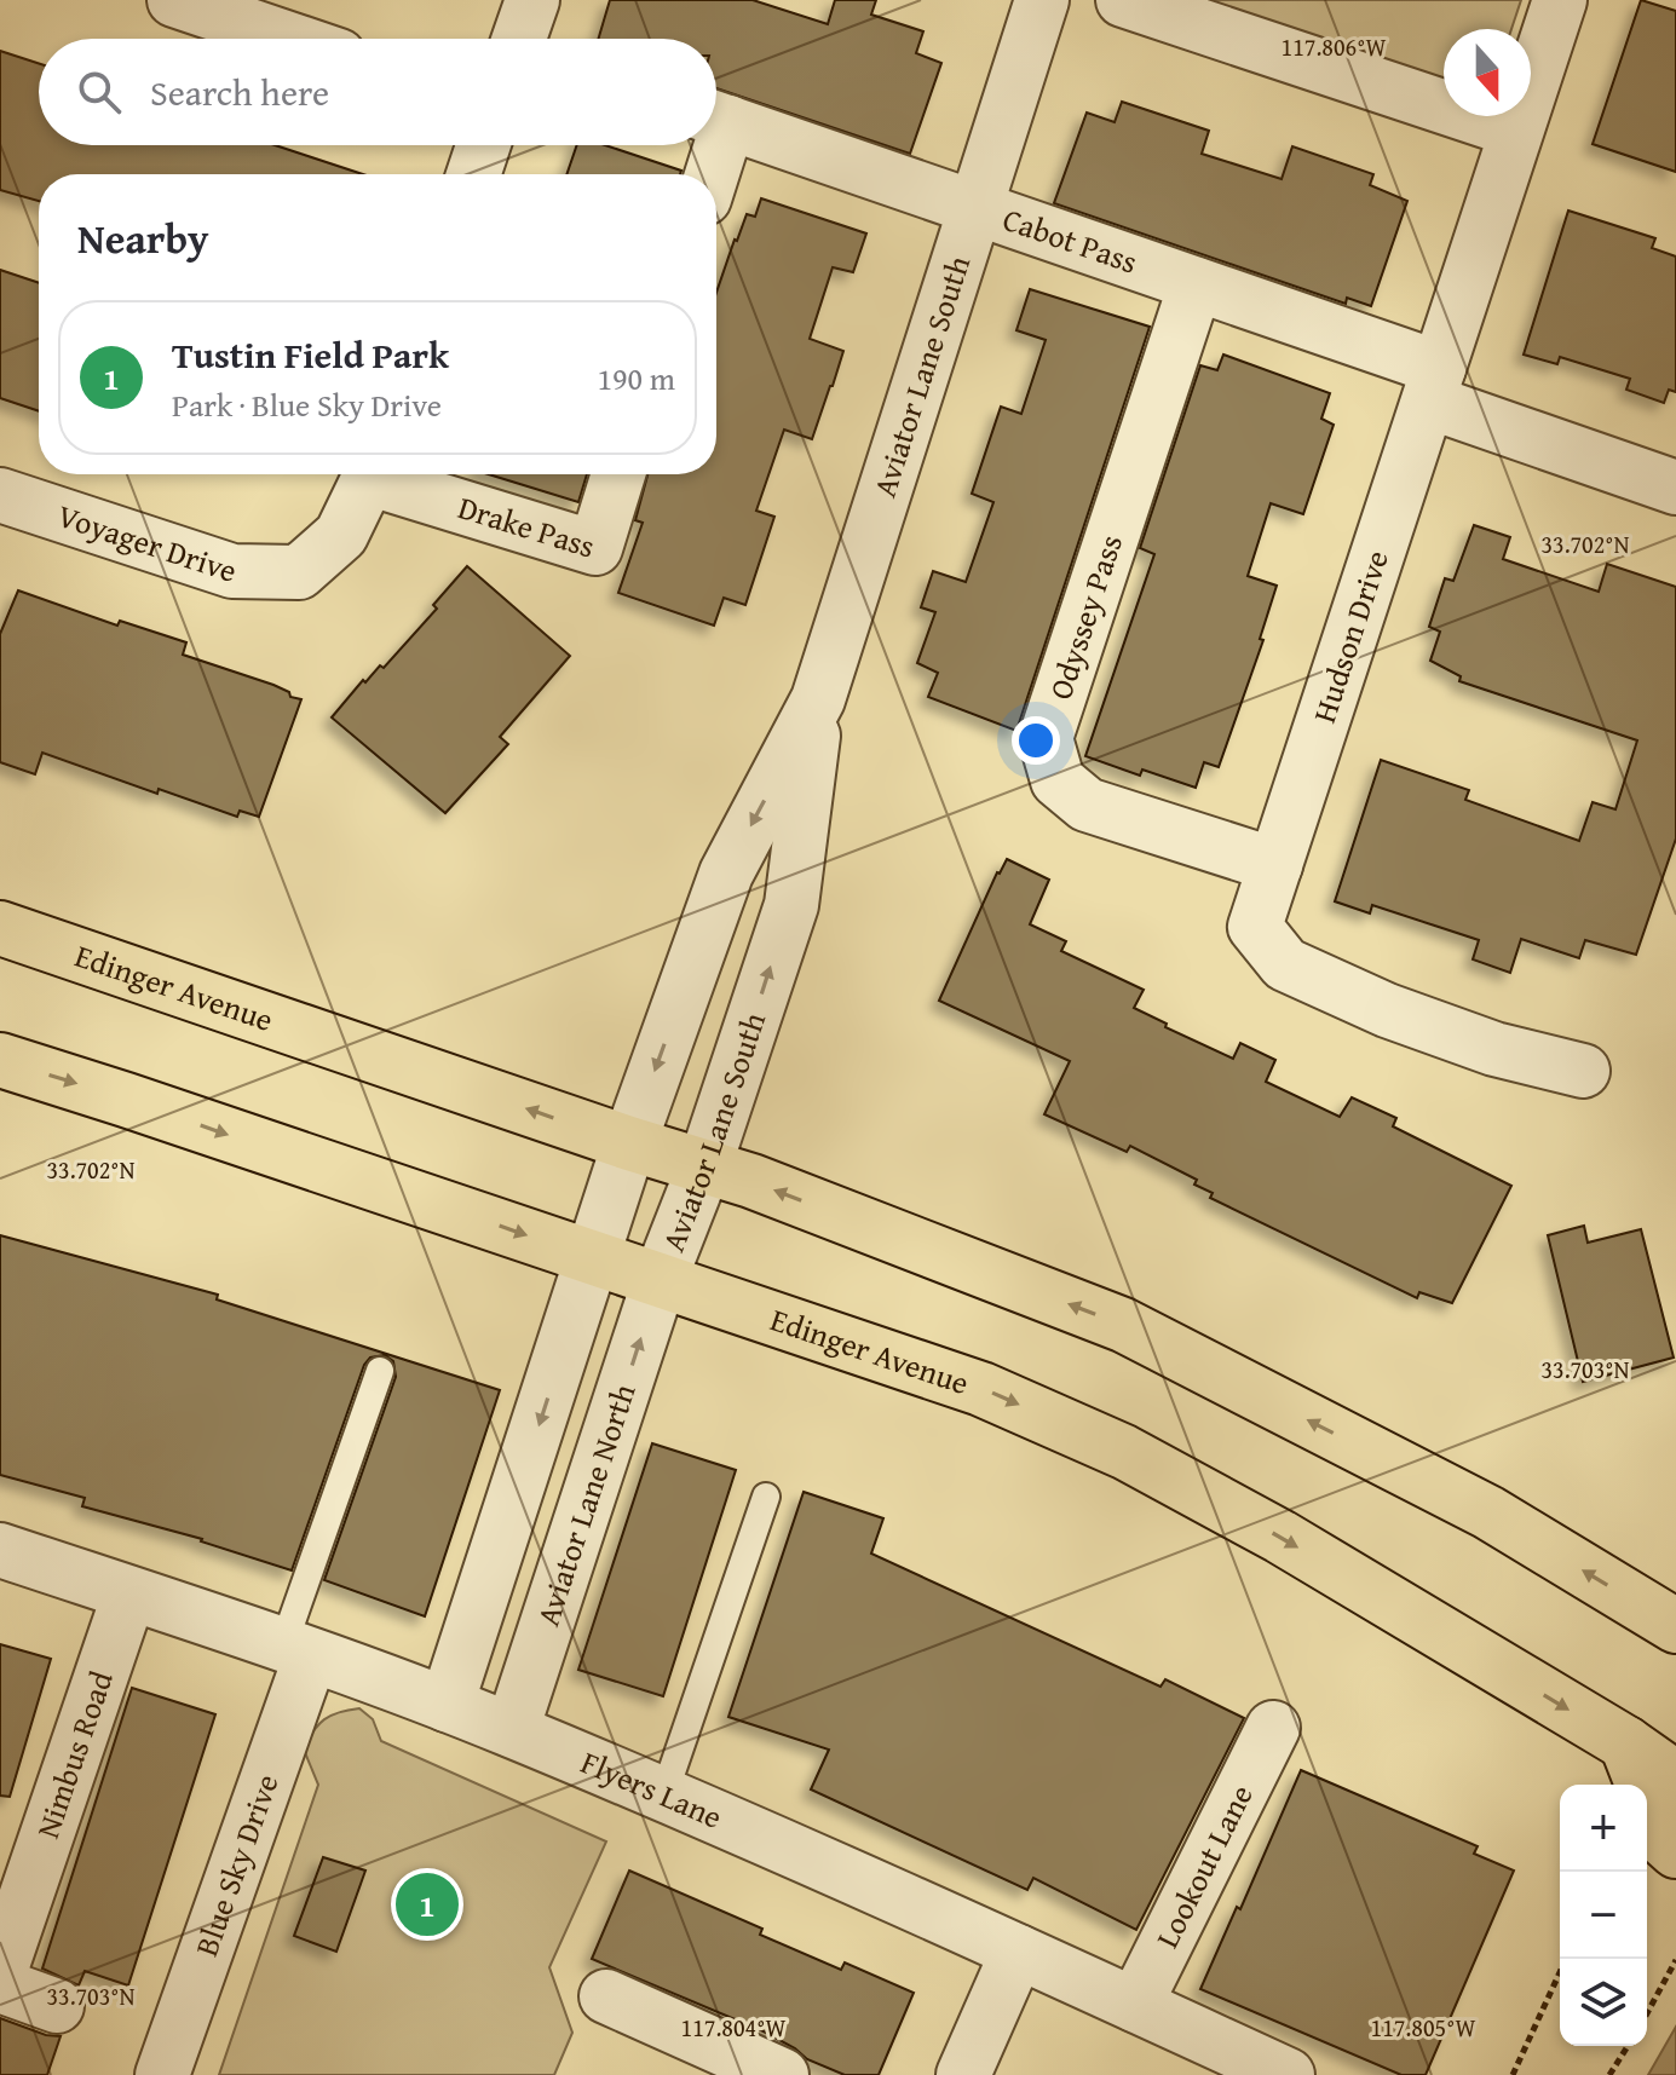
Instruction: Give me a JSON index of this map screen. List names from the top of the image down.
{
  "streets": {
    "main road": ["Edinger Avenue"],
    "street": [
      "Cabot Pass",
      "Aviator Lane South",
      "Drake Pass",
      "Voyager Drive",
      "Odyssey Pass",
      "Hudson Drive",
      "Aviator Lane North",
      "Nimbus Road",
      "Flyers Lane",
      "Blue Sky Drive",
      "Lookout Lane"
    ]
  },
  "crossings": [
    ["Cabot Pass", "Aviator Lane South"],
    ["Cabot Pass", "Odyssey Pass"],
    ["Cabot Pass", "Hudson Drive"],
    ["Aviator Lane South", "Edinger Avenue"],
    ["Aviator Lane South", "Aviator Lane North"],
    ["Odyssey Pass", "Hudson Drive"],
    ["Edinger Avenue", "Aviator Lane North"],
    ["Aviator Lane North", "Flyers Lane"],
    ["Nimbus Road", "Flyers Lane"],
    ["Flyers Lane", "Blue Sky Drive"],
    ["Flyers Lane", "Lookout Lane"]
  ],
  "north": "bottom",
  "page": {
    "search": "Search here",
    "heading": "Nearby",
    "list": [
      {
        "mark": "1",
        "name": "Tustin Field Park",
        "note": "Park · Blue Sky Drive",
        "value": "190 m"
      }
    ],
    "map_buttons": ["+", "−"],
    "pins": "1"
  },
  "coordinates": [
    "117.806°W",
    "33.702°N",
    "33.703°N",
    "117.804°W",
    "117.805°W"
  ]
}
